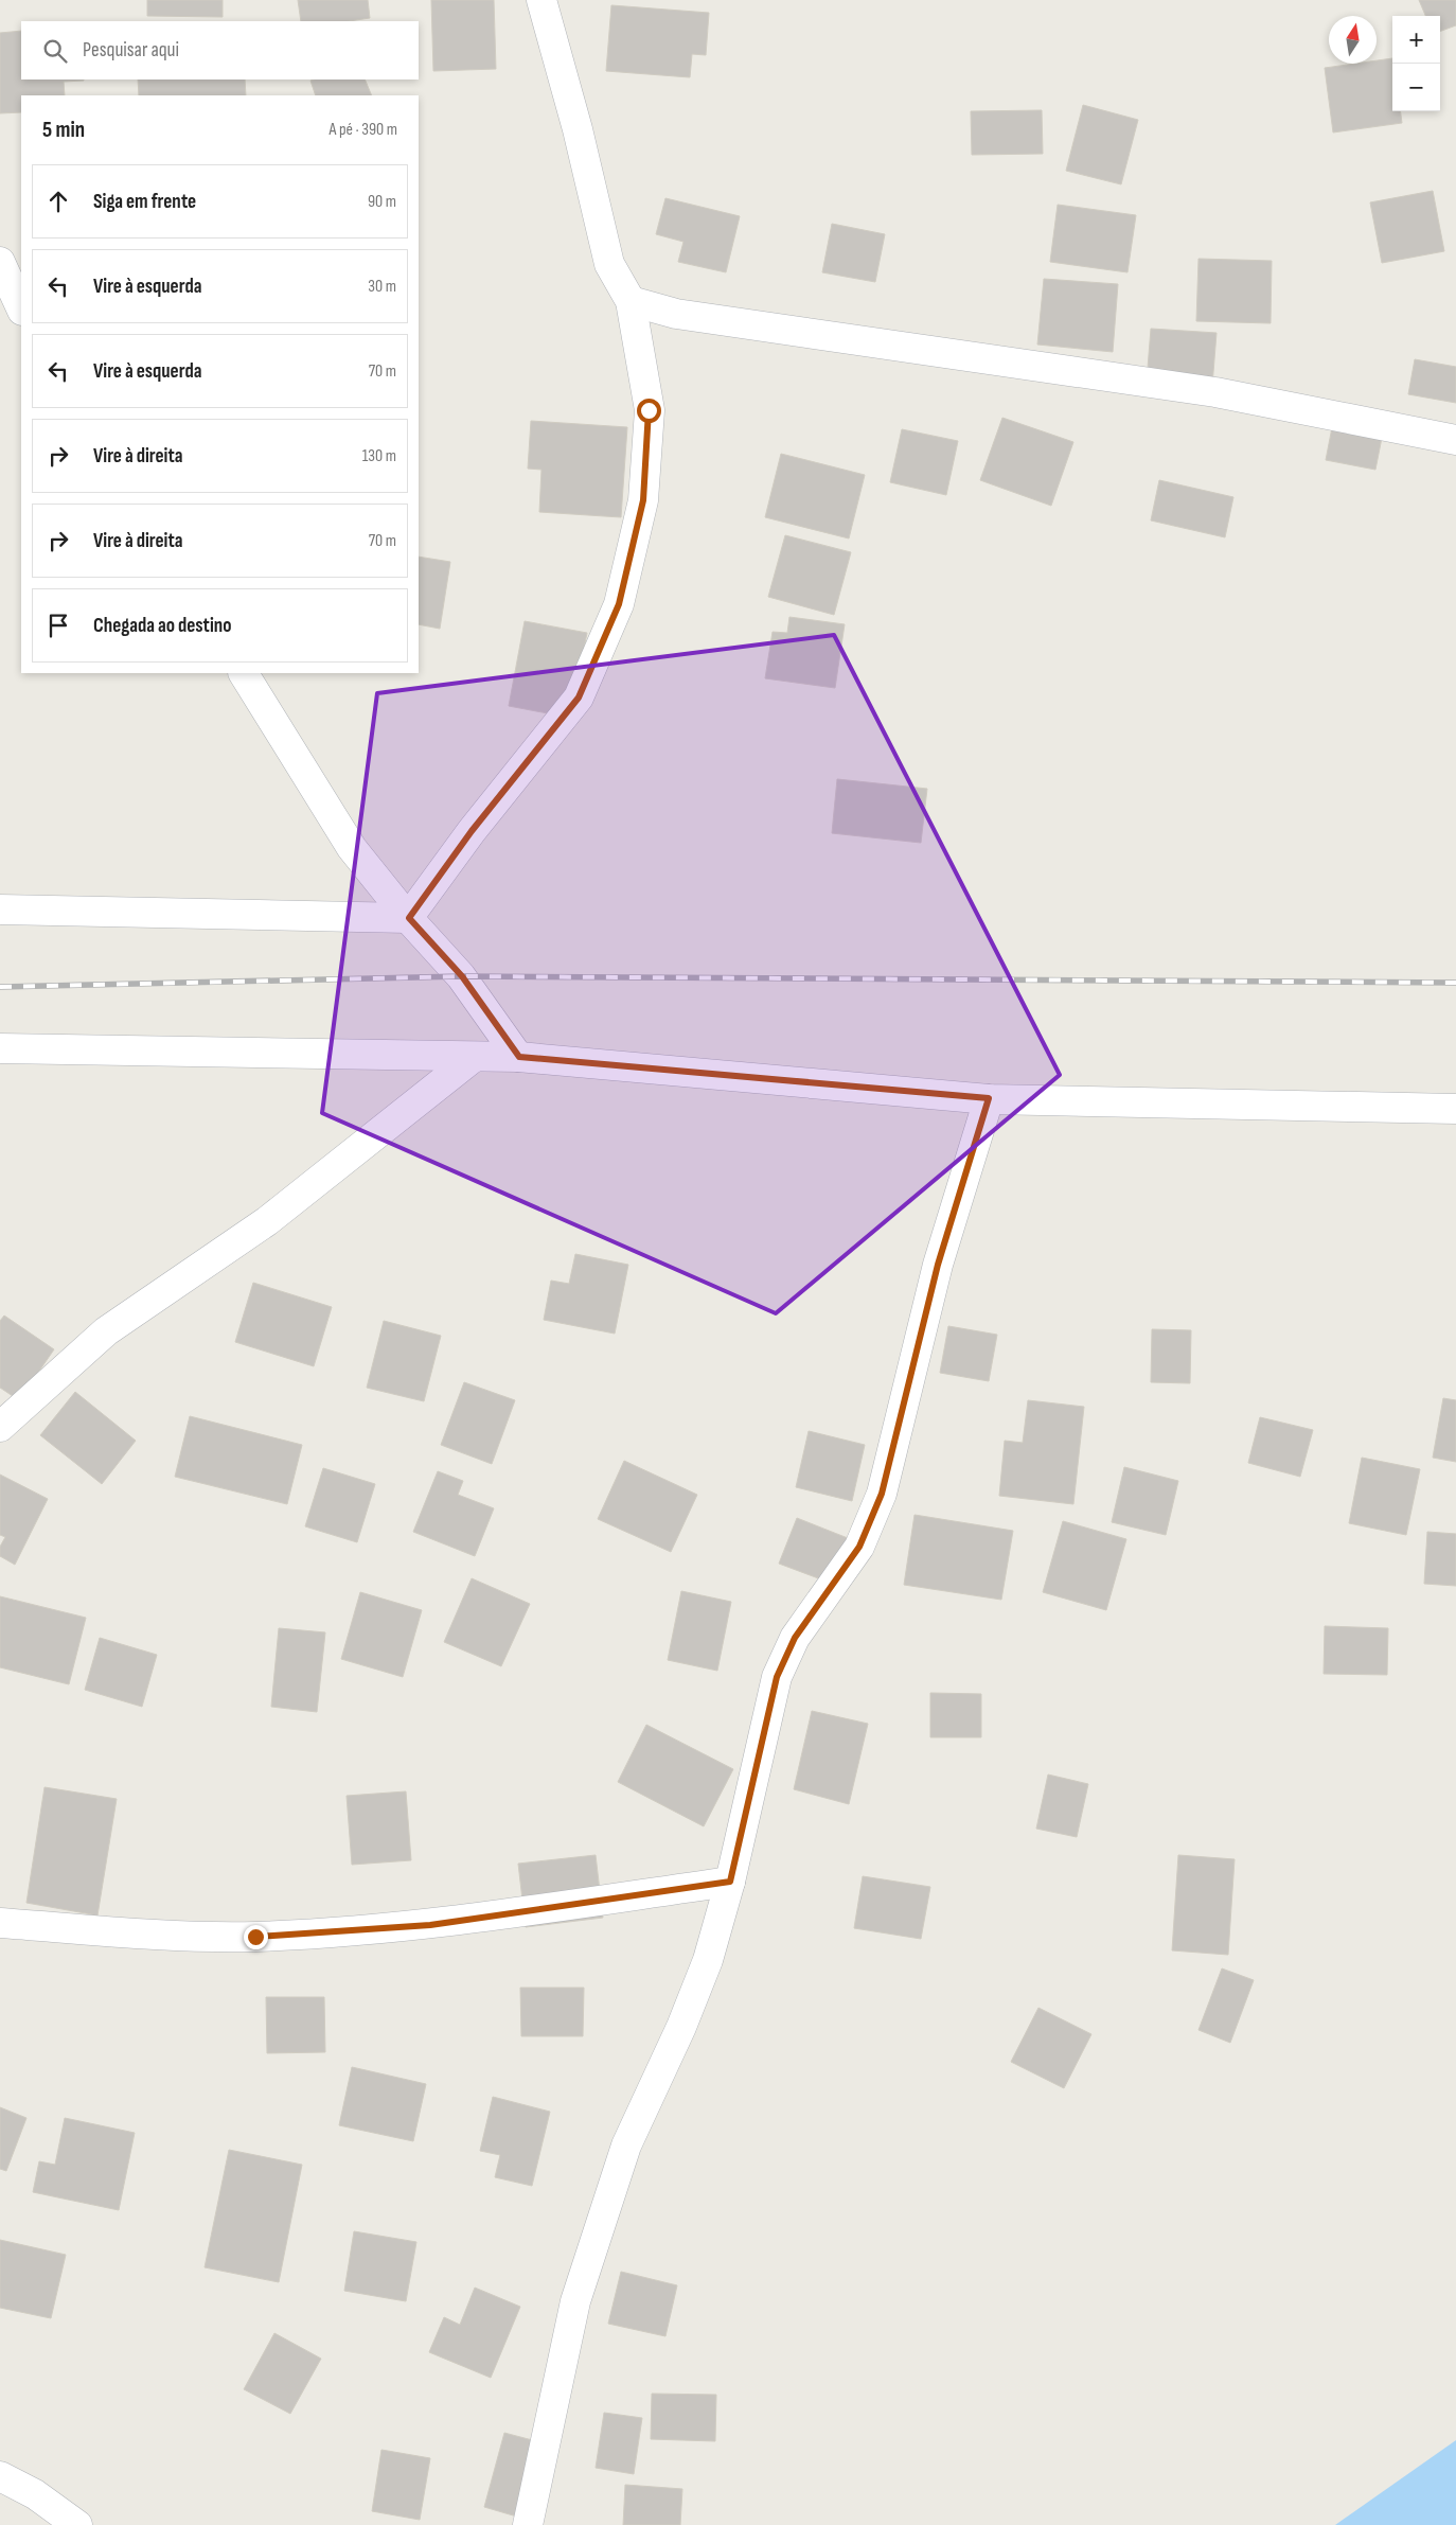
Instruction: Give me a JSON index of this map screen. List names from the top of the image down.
{
  "north": "top",
  "page": {
    "map_buttons": ["+", "−"],
    "search": "Pesquisar aqui",
    "heading": ["5 min", "A pé · 390 m"],
    "list": [
      ["Siga em frente", "90 m"],
      ["Vire à esquerda", "30 m"],
      ["Vire à esquerda", "70 m"],
      ["Vire à direita", "130 m"],
      ["Vire à direita", "70 m"],
      "Chegada ao destino"
    ]
  }
}
